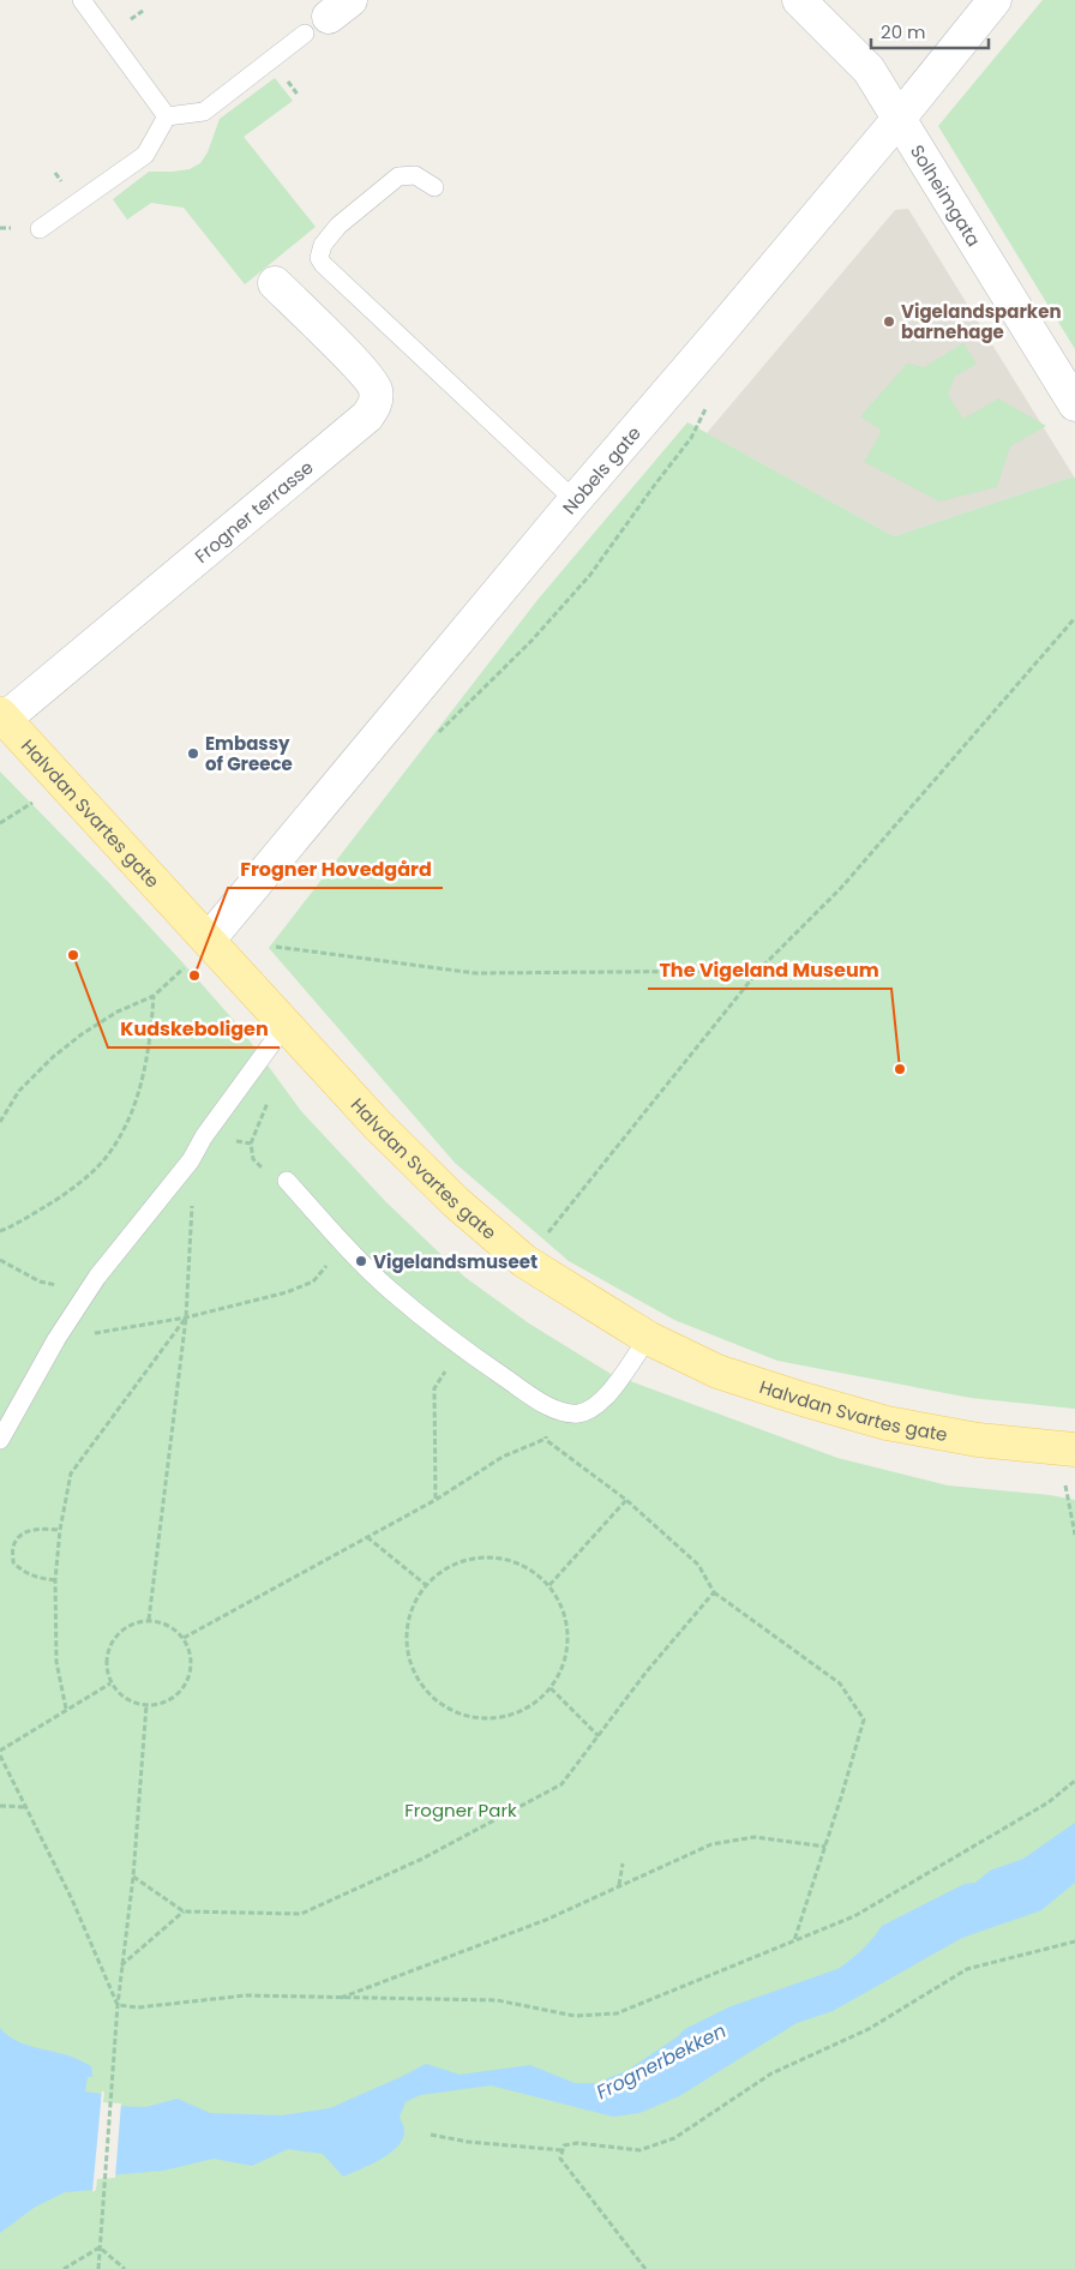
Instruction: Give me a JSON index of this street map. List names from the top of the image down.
{
  "streets": {
    "main road": ["Halvdan Svartes gate"],
    "street": ["Solheimgata", "Nobels gate", "Frogner terrasse"]
  },
  "crossings": [
    ["Solheimgata", "Nobels gate"],
    ["Nobels gate", "Halvdan Svartes gate"],
    ["Frogner terrasse", "Halvdan Svartes gate"]
  ],
  "water": ["Frognerbekken"],
  "parks": ["Frogner Park"],
  "places": [
    "Vigelandsparken barnehage",
    "Embassy of Greece",
    "Kudskeboligen",
    "Frogner Hovedgård",
    "The Vigeland Museum",
    "Vigelandsmuseet"
  ],
  "scale_bar": "20 m"
}
